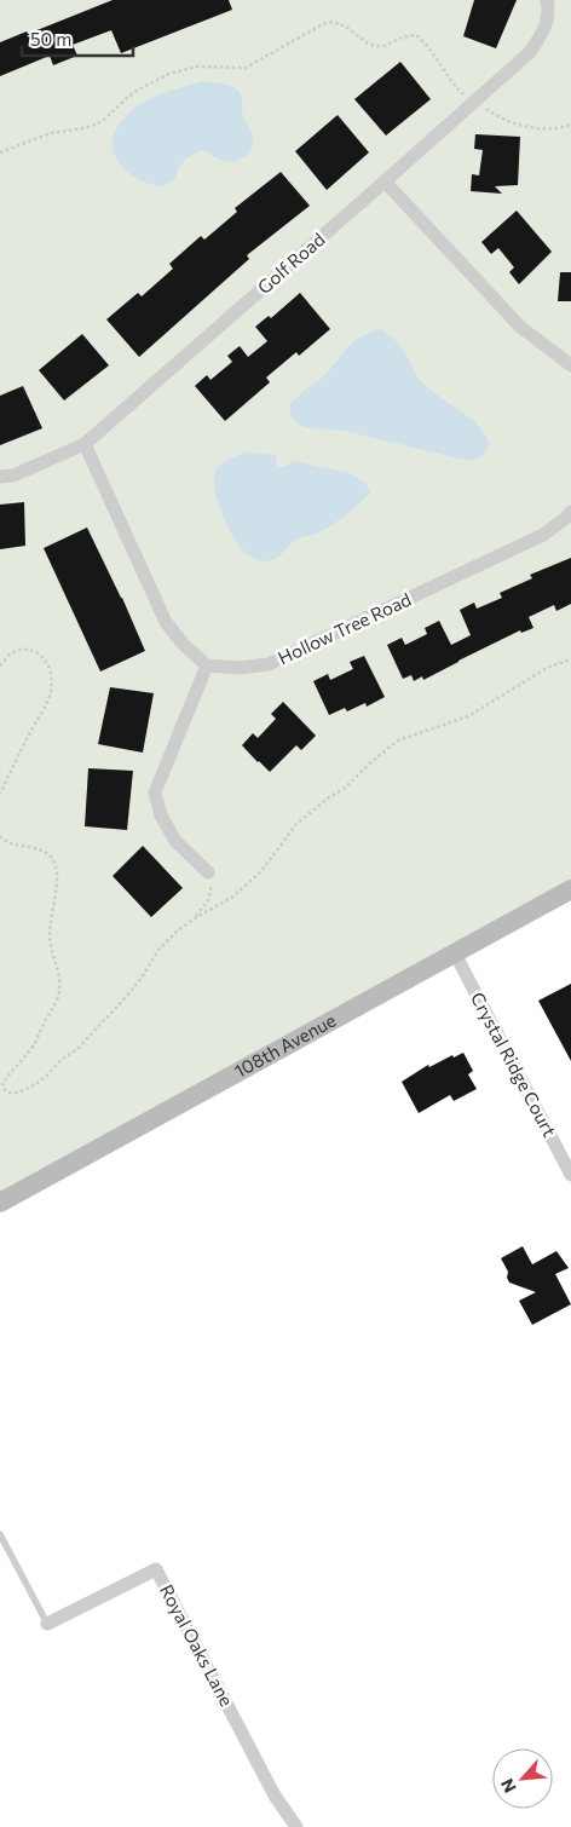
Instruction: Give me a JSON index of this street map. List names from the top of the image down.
{
  "streets": {
    "street": [
      "Golf Road",
      "Hollow Tree Road",
      "108th Avenue",
      "Crystal Ridge Court",
      "Royal Oaks Lane"
    ]
  },
  "crossings": [
    ["108th Avenue", "Crystal Ridge Court"]
  ],
  "scale_bar": "50 m",
  "north": "bottom left"
}
